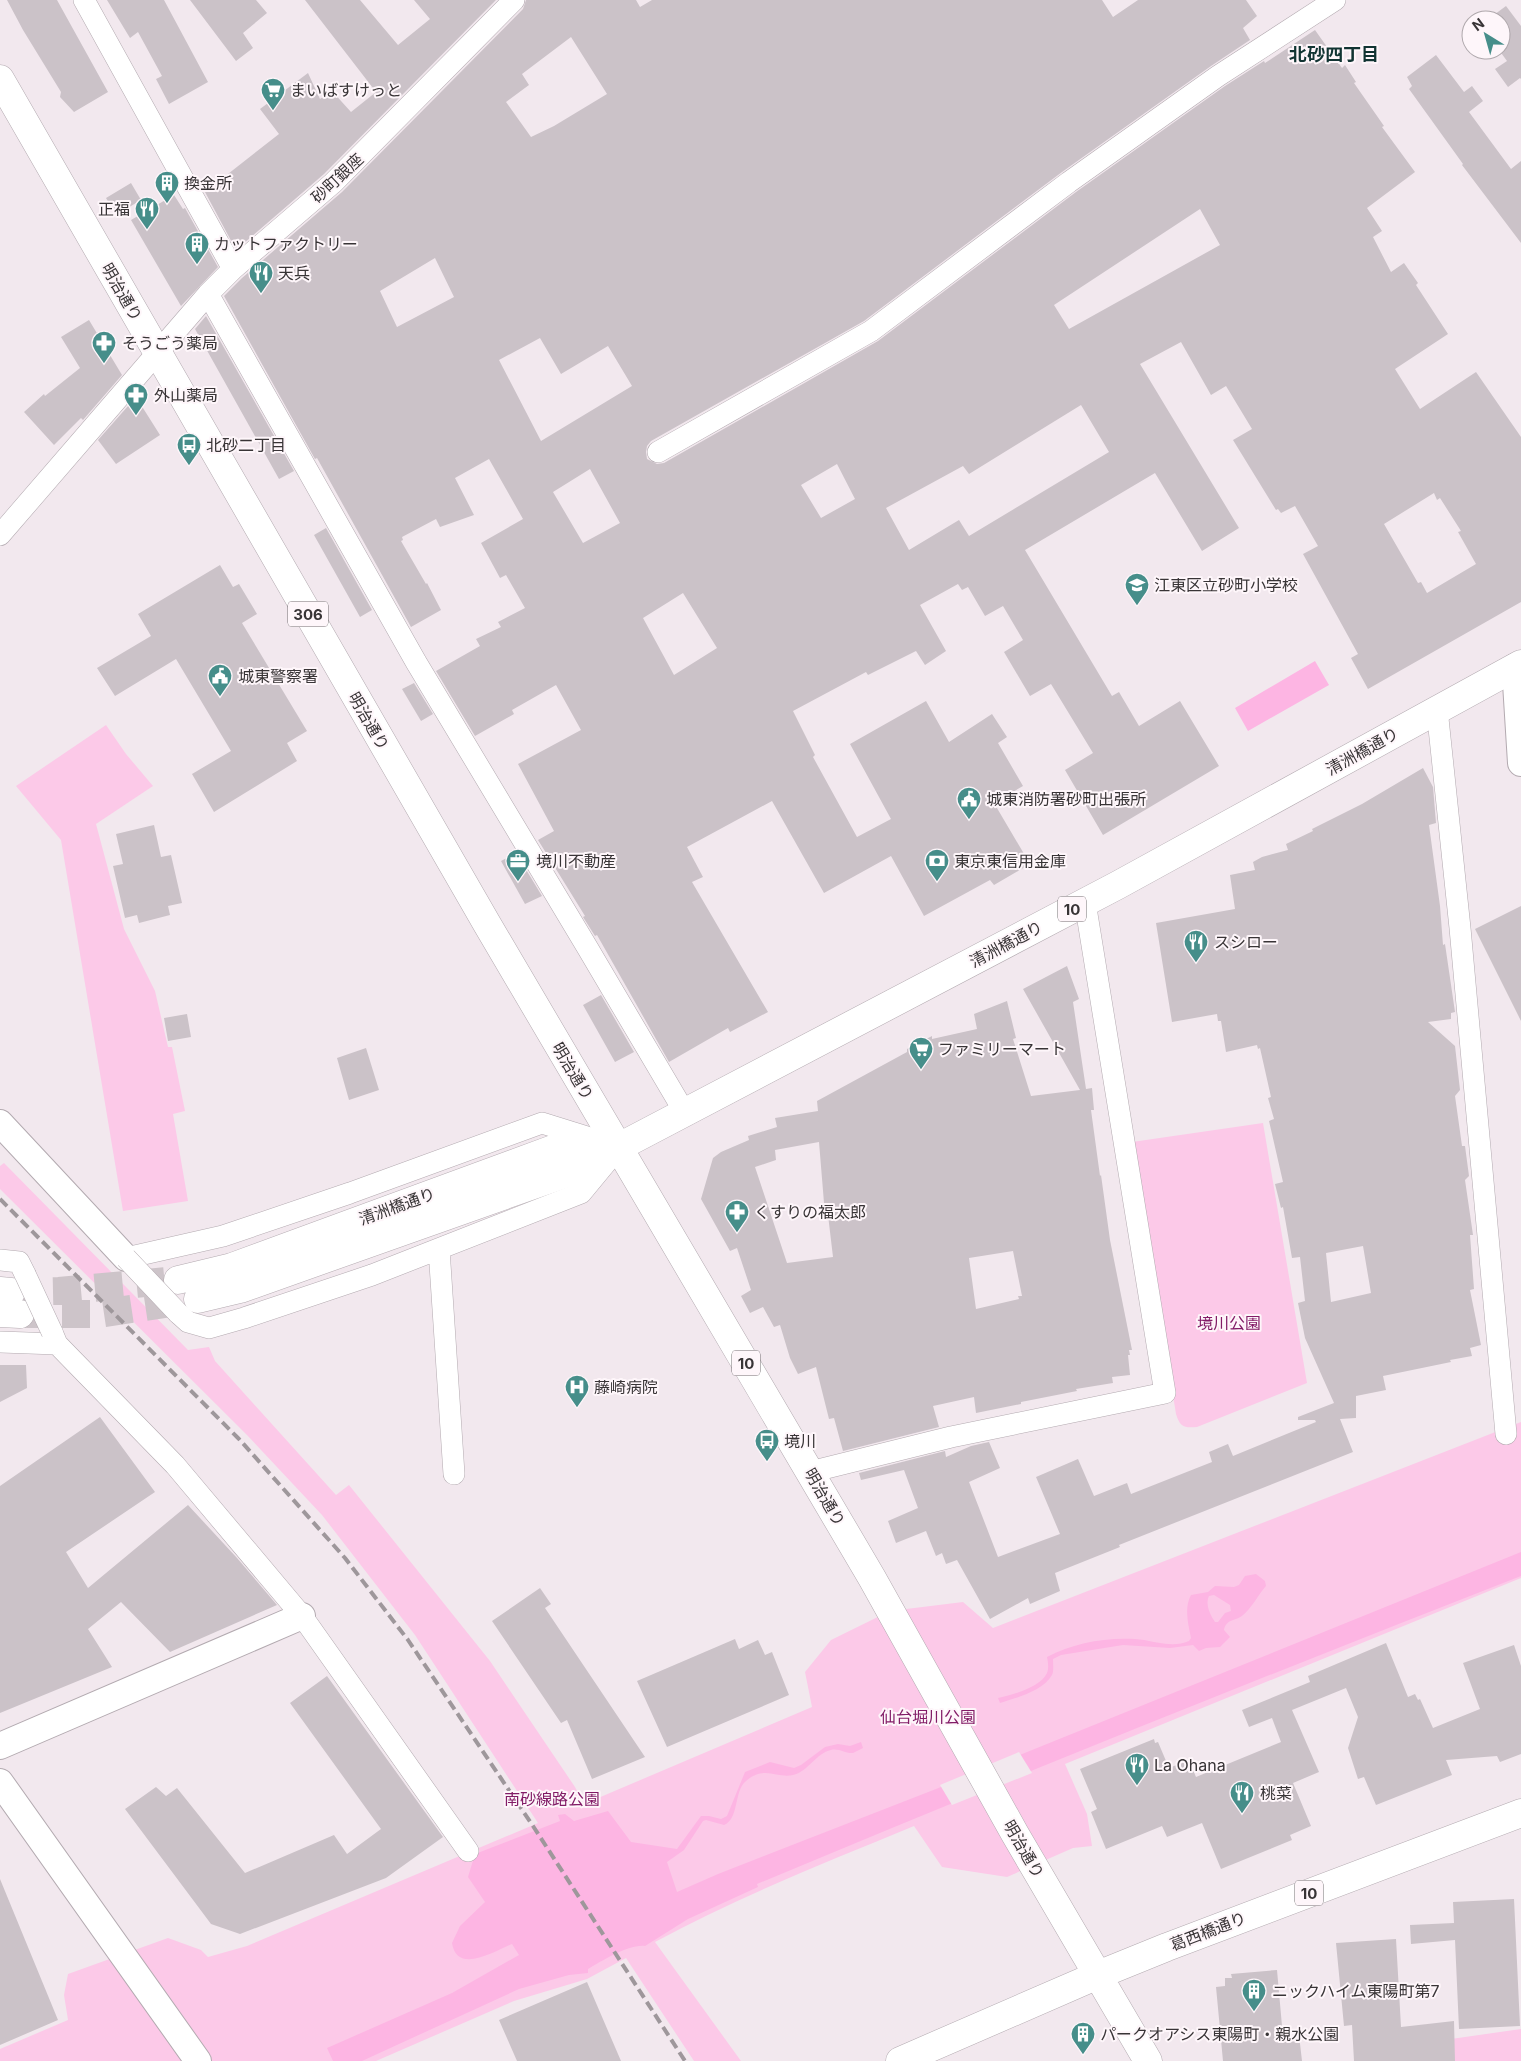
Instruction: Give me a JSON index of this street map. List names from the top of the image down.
{
  "streets": {
    "main road": [
      "明治通り",
      "306",
      "清洲橋通り",
      "10",
      "葛西橋通り"
    ],
    "street": ["砂町銀座"]
  },
  "crossings": [
    ["砂町銀座", "明治通り"],
    ["明治通り", "清洲橋通り"],
    ["明治通り", "葛西橋通り"]
  ],
  "districts": ["北砂四丁目"],
  "parks": ["境川公園", "仙台堀川公園", "南砂線路公園"],
  "places": {
    "supermarket": ["まいばすけっと", "ファミリーマート"],
    "building": [
      "換金所",
      "カットファクトリー",
      "ニックハイム東陽町第7",
      "パークオアシス東陽町・親水公園"
    ],
    "restaurant": [
      "正福",
      "天兵",
      "スシロー",
      "La Ohana",
      "桃菜"
    ],
    "pharmacy": ["そうごう薬局", "外山薬局", "くすりの福太郎"],
    "bus stop": ["北砂二丁目", "境川"],
    "school or university": ["江東区立砂町小学校"],
    "public building": ["城東警察署", "城東消防署砂町出張所"],
    "office": ["境川不動産"],
    "bank": ["東京東信用金庫"],
    "hospital": ["藤崎病院"]
  },
  "north": "top left"
}
